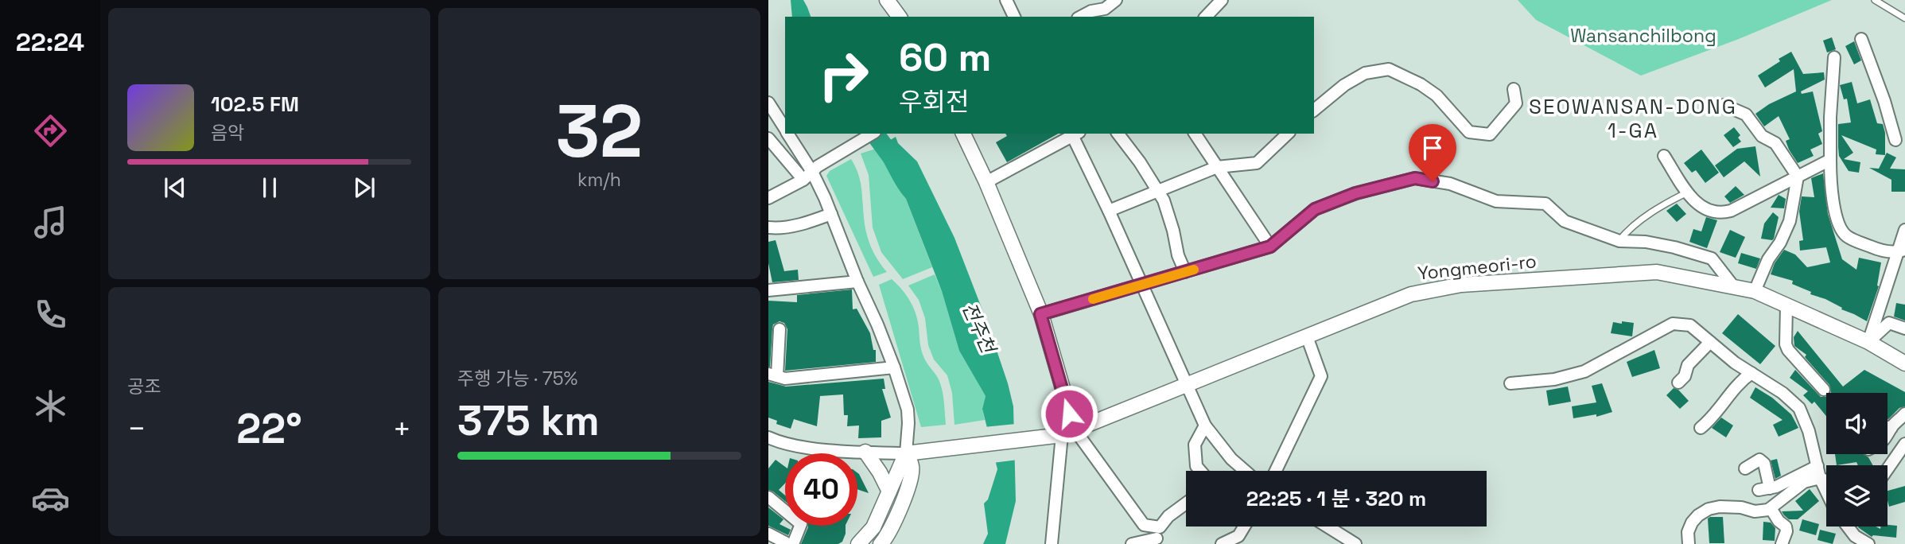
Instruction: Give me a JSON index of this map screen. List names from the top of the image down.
{
  "streets": {
    "street": ["Yongmeori-ro"]
  },
  "districts": ["SEOWANSAN-DONG 1-GA"],
  "water": ["전주천"],
  "parks": ["Wansanchilbong"],
  "page": {
    "tabs": "22:24",
    "tile": [
      ["32", "km/h"],
      "공조",
      ["주행 가능 · 75%", "375 km"]
    ],
    "turn": ["60 m", "우회전"],
    "song": ["102.5 FM", "음악"],
    "heat": ["−", "22°", "+"],
    "limit": "40",
    "trip": "22:25 · 1 분 · 320 m"
  }
}
